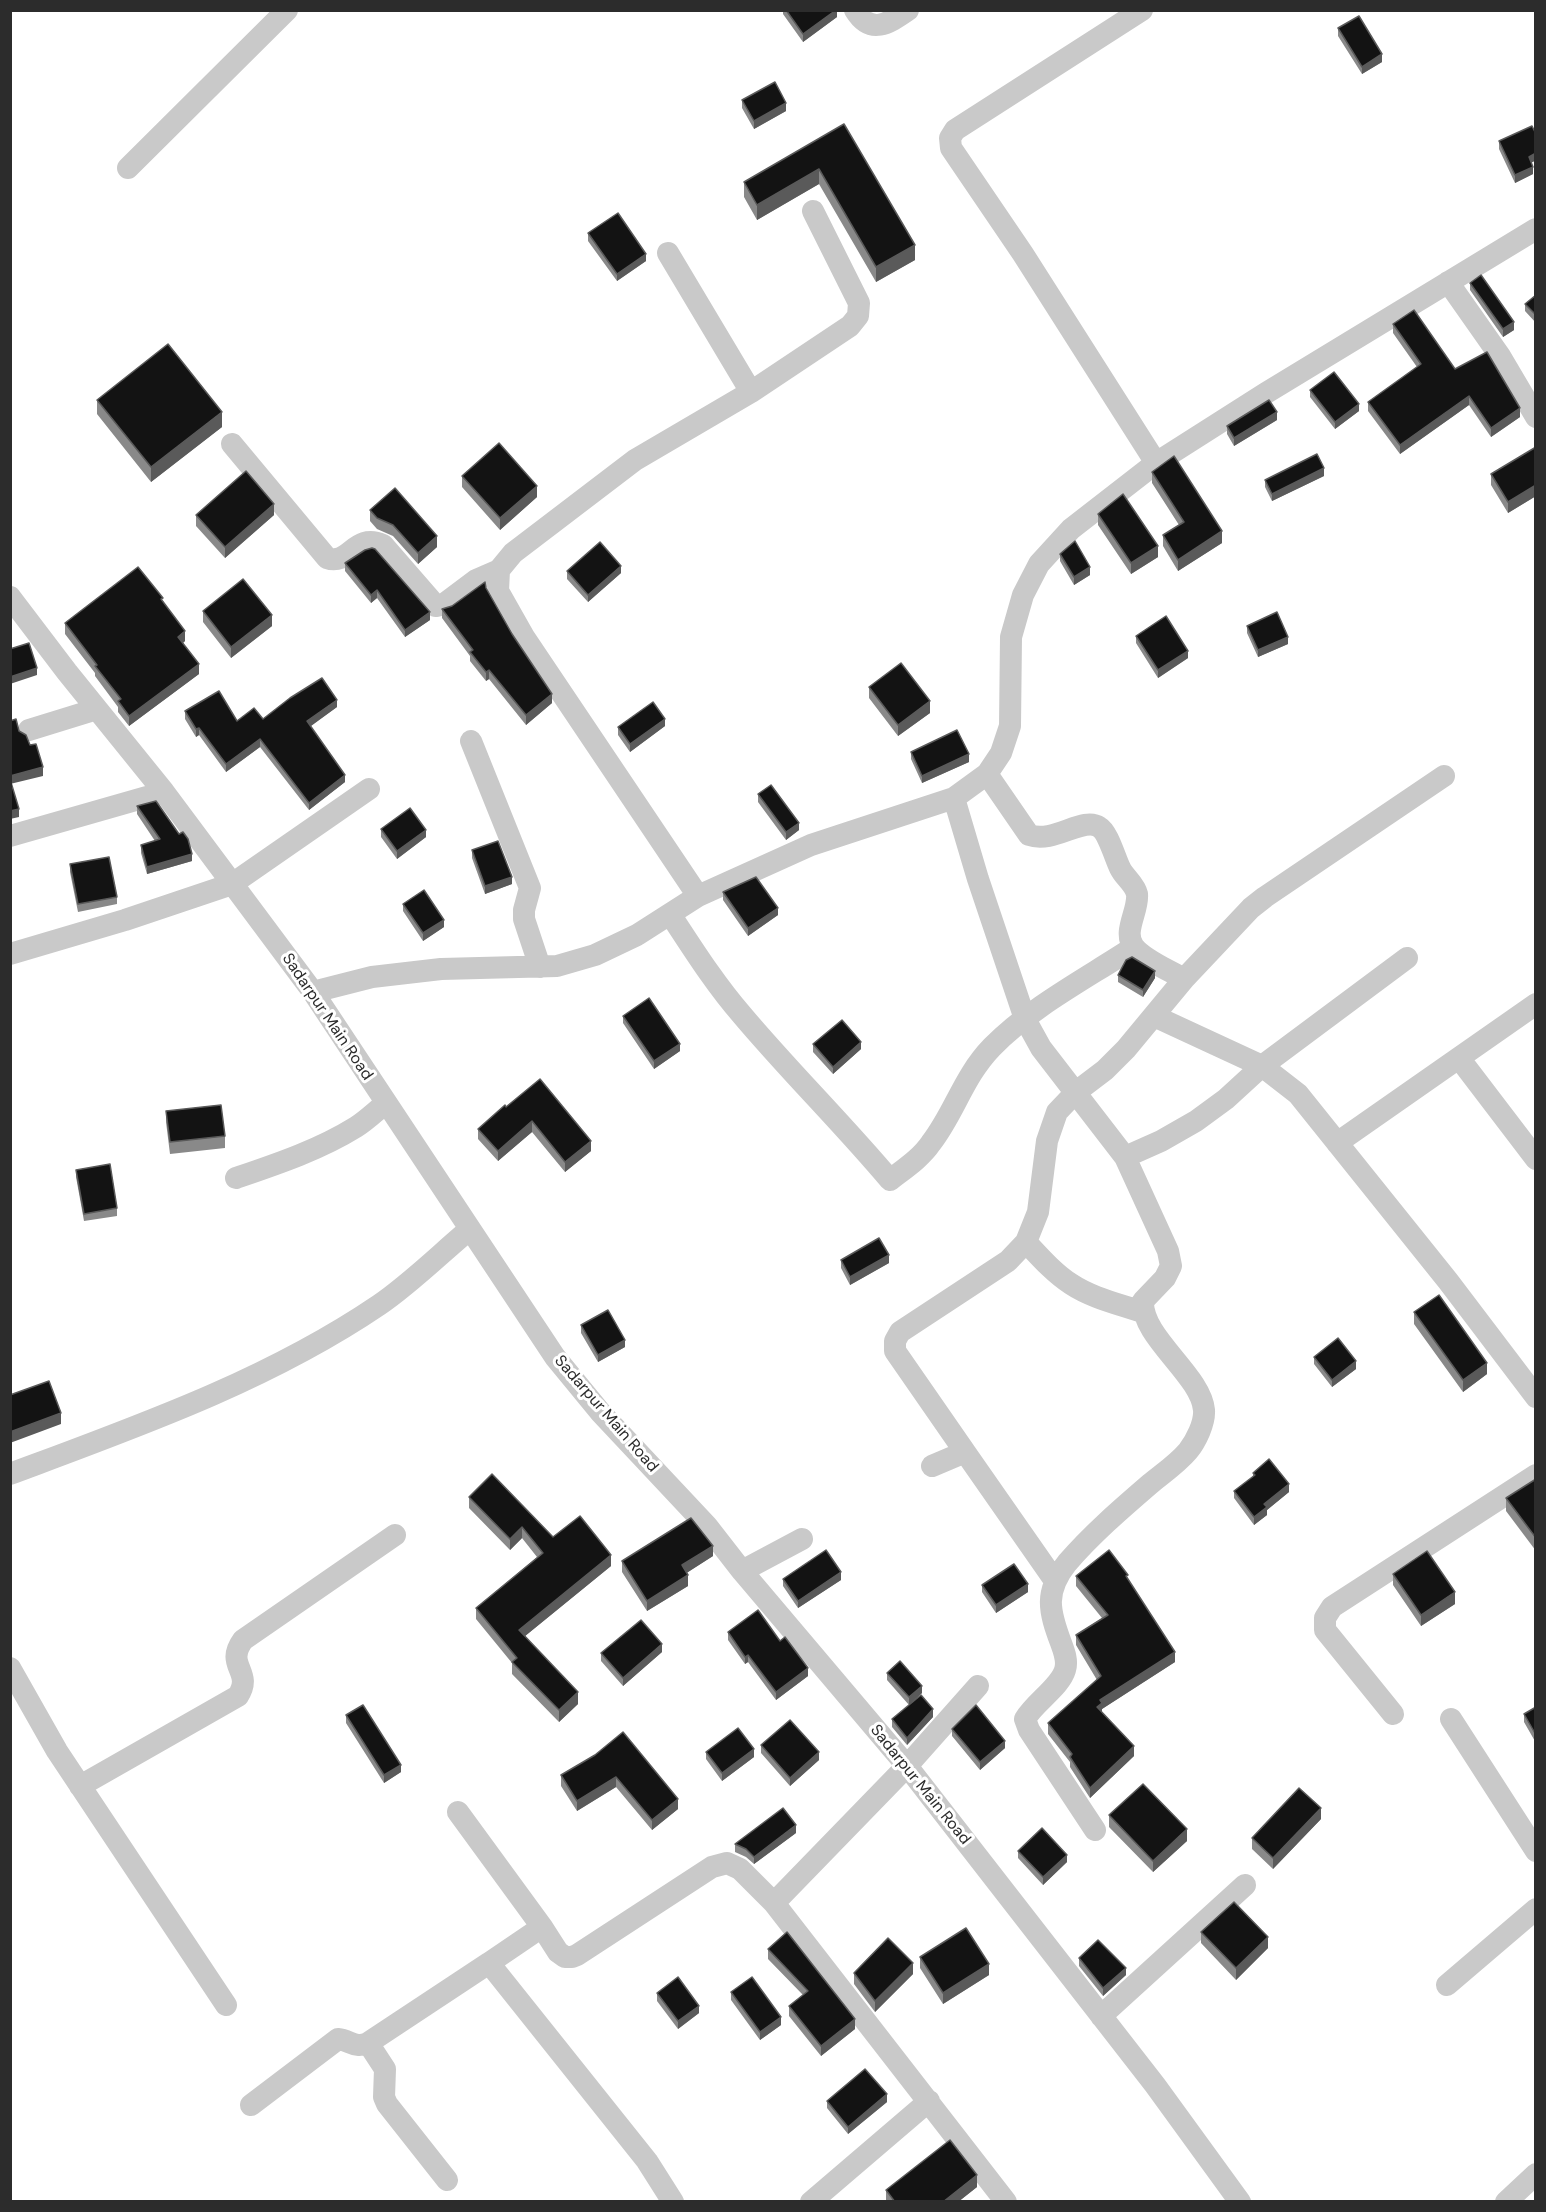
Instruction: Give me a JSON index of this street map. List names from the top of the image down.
{
  "streets": {
    "street": ["Sadarpur Main Road"]
  }
}
